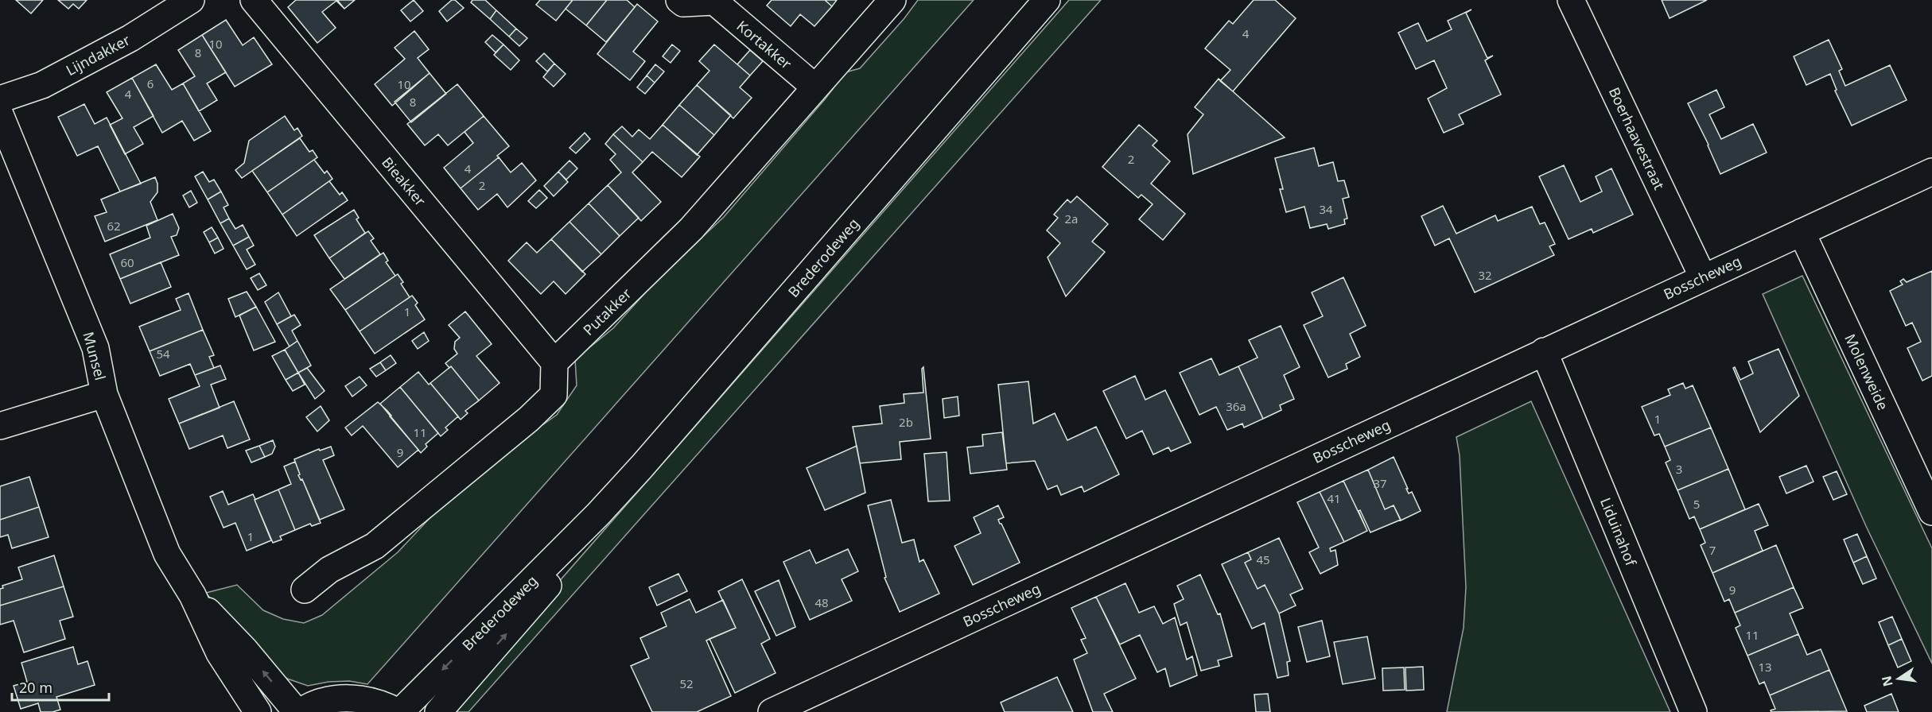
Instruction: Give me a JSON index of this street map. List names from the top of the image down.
{
  "streets": {
    "street": [
      "Kortakker",
      "Lijndakker",
      "Boerhaavestraat",
      "Bieakker",
      "Brederodeweg",
      "Bosscheweg",
      "Putakker",
      "Munsel",
      "Molenweide",
      "Liduinahof"
    ]
  },
  "crossings": [
    ["Kortakker", "Putakker"],
    ["Boerhaavestraat", "Bosscheweg"],
    ["Bieakker", "Putakker"],
    ["Bosscheweg", "Molenweide"],
    ["Bosscheweg", "Liduinahof"]
  ],
  "house_numbers": [
    "4",
    "10",
    "8",
    "6",
    "10",
    "4",
    "8",
    "2",
    "4",
    "2",
    "34",
    "2a",
    "62",
    "60",
    "32",
    "1",
    "54",
    "36a",
    "1",
    "2b",
    "11",
    "9",
    "3",
    "37",
    "41",
    "5",
    "1",
    "7",
    "45",
    "9",
    "48",
    "11",
    "13",
    "52"
  ],
  "scale_bar": "20 m",
  "north": "left"
}
